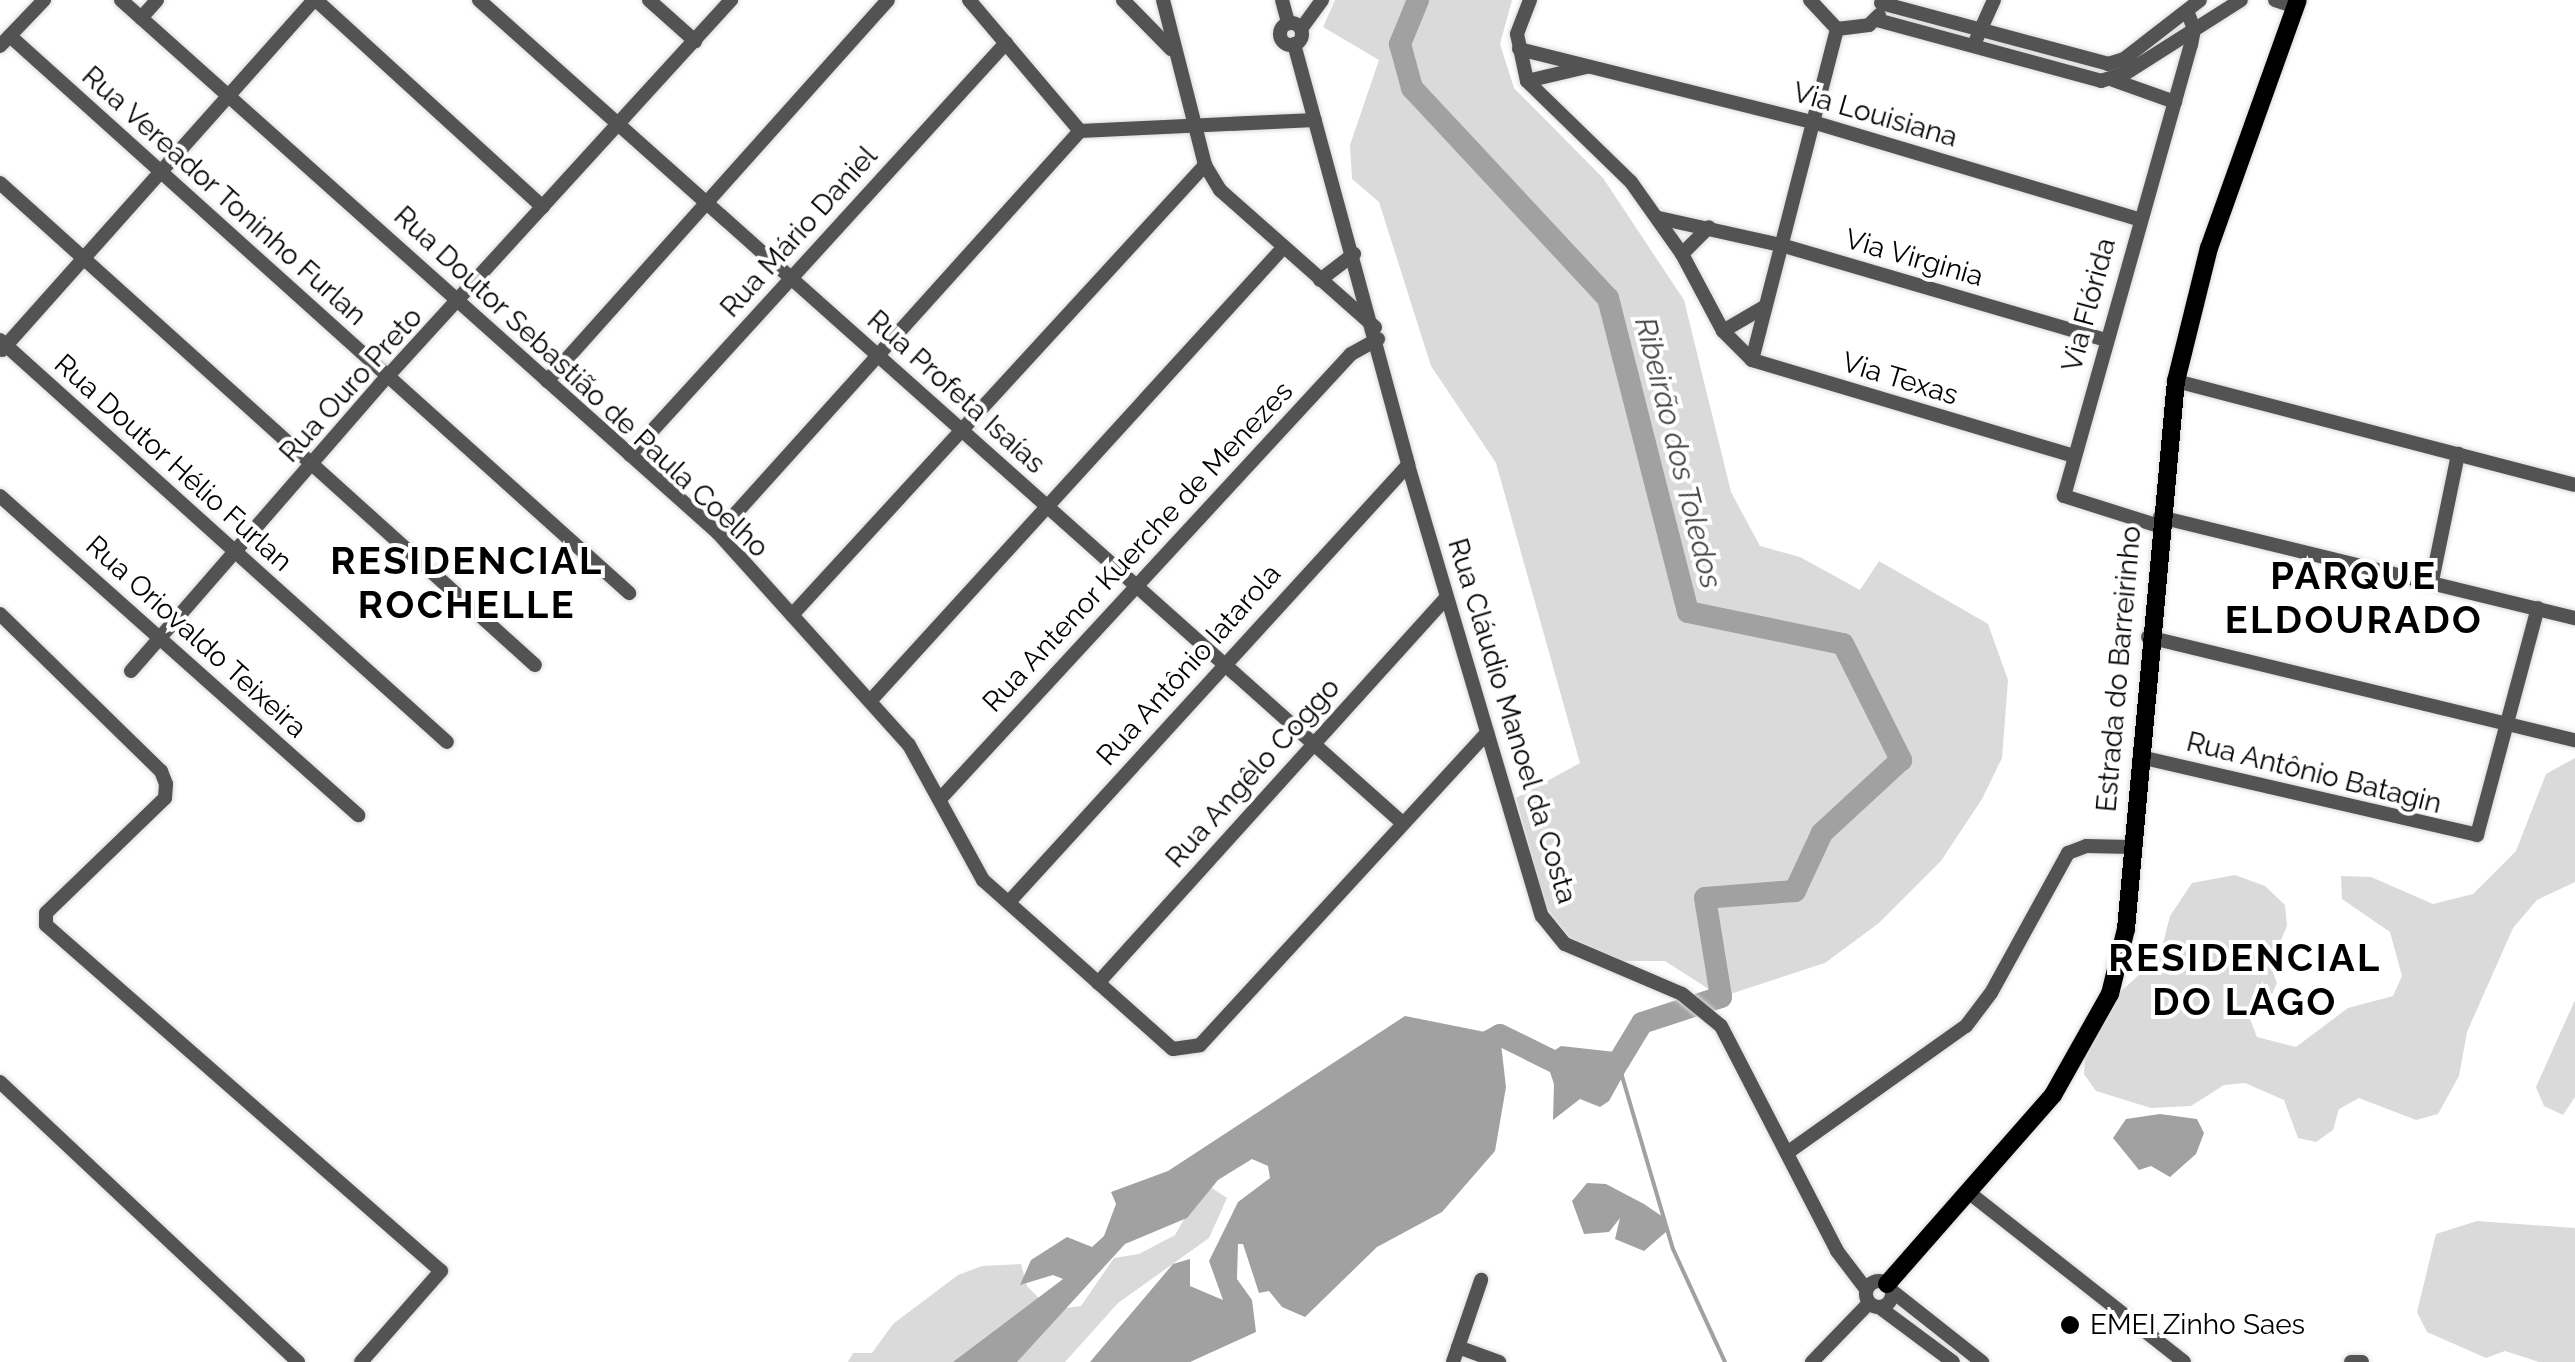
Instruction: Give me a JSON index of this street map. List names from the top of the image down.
{
  "streets": {
    "main road": ["Estrada do Barreirinho"],
    "street": [
      "Via Louisiana",
      "Rua Vereador Toninho Furlan",
      "Rua Mário Daniel",
      "Via Virginia",
      "Via Flórida",
      "Via Texas",
      "Rua Doutor Sebastião de Paula Coelho",
      "Rua Ouro Preto",
      "Rua Profeta Isaías",
      "Rua Doutor Hélio Furlan",
      "Rua Antenor Kuerche de Menezes",
      "Rua Oriovaldo Teixeira",
      "Rua Antônio Iatarola",
      "Rua Cláudio Manoel da Costa",
      "Rua Angêlo Coggo",
      "Rua Antônio Batagin"
    ]
  },
  "crossings": [
    ["Via Louisiana", "Via Flórida"],
    ["Via Louisiana", "Via Texas"],
    ["Rua Vereador Toninho Furlan", "Rua Ouro Preto"],
    ["Rua Mário Daniel", "Rua Doutor Sebastião de Paula Coelho"],
    ["Rua Mário Daniel", "Rua Profeta Isaías"],
    ["Via Virginia", "Via Flórida"],
    ["Via Virginia", "Via Texas"],
    ["Via Flórida", "Via Texas"],
    ["Via Flórida", "Estrada do Barreirinho"],
    ["Rua Doutor Sebastião de Paula Coelho", "Rua Ouro Preto"],
    ["Rua Doutor Sebastião de Paula Coelho", "Rua Profeta Isaías"],
    ["Rua Doutor Sebastião de Paula Coelho", "Rua Antenor Kuerche de Menezes"],
    ["Rua Doutor Sebastião de Paula Coelho", "Rua Antônio Iatarola"],
    ["Rua Doutor Sebastião de Paula Coelho", "Rua Angêlo Coggo"],
    ["Rua Ouro Preto", "Rua Profeta Isaías"],
    ["Rua Ouro Preto", "Rua Doutor Hélio Furlan"],
    ["Rua Ouro Preto", "Rua Oriovaldo Teixeira"],
    ["Rua Profeta Isaías", "Rua Antenor Kuerche de Menezes"],
    ["Rua Profeta Isaías", "Rua Antônio Iatarola"],
    ["Rua Profeta Isaías", "Rua Angêlo Coggo"],
    ["Rua Antenor Kuerche de Menezes", "Rua Cláudio Manoel da Costa"],
    ["Rua Antônio Iatarola", "Rua Cláudio Manoel da Costa"],
    ["Estrada do Barreirinho", "Rua Antônio Batagin"],
    ["Rua Cláudio Manoel da Costa", "Rua Angêlo Coggo"]
  ],
  "districts": ["RESIDENCIAL ROCHELLE", "PARQUE ELDOURADO", "RESIDENCIAL DO LAGO"],
  "water": ["Ribeirão dos Toledos"],
  "places": ["EMEI Zinho Saes"]
}
